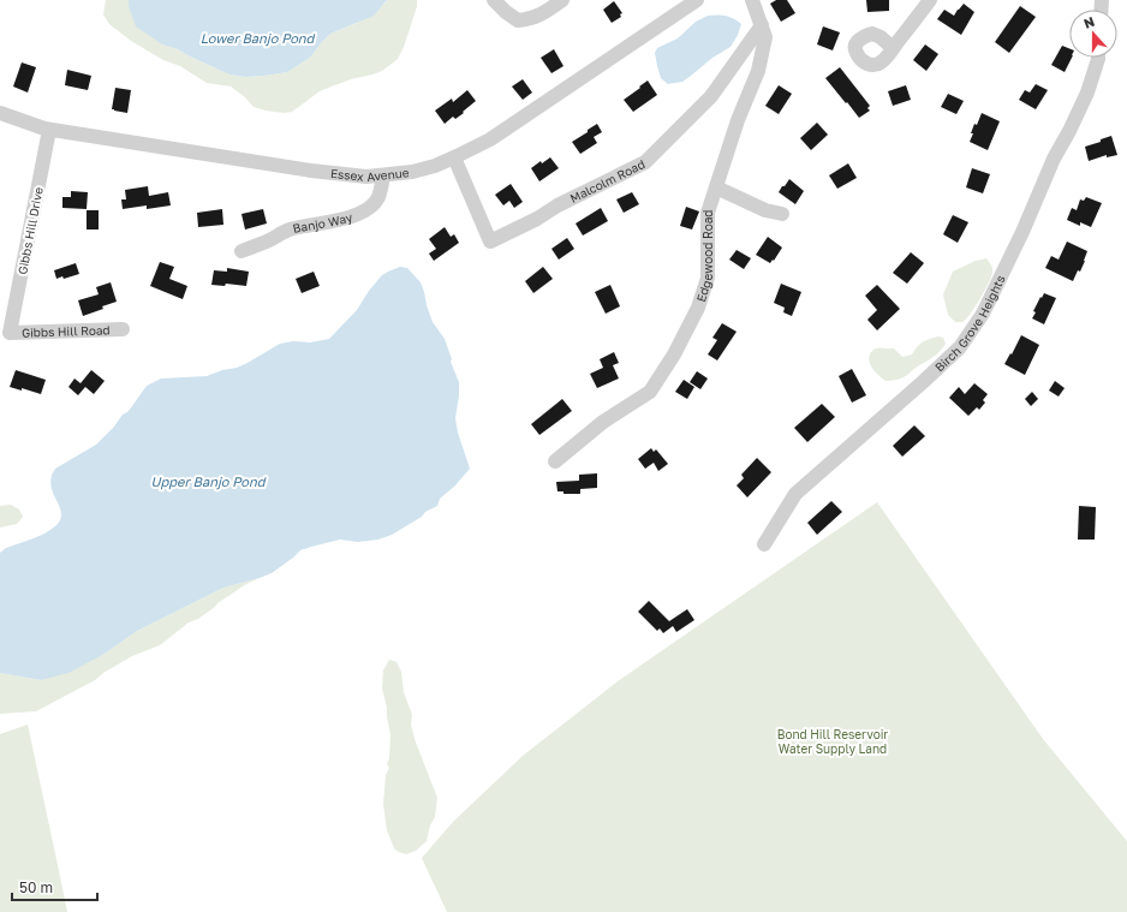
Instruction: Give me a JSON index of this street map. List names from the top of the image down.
{
  "streets": {
    "street": [
      "Essex Avenue",
      "Malcolm Road",
      "Banjo Way",
      "Gibbs Hill Drive",
      "Edgewood Road",
      "Birch Grove Heights",
      "Gibbs Hill Road"
    ]
  },
  "crossings": [
    ["Essex Avenue", "Malcolm Road"],
    ["Essex Avenue", "Banjo Way"],
    ["Essex Avenue", "Gibbs Hill Drive"],
    ["Malcolm Road", "Edgewood Road"],
    ["Gibbs Hill Drive", "Gibbs Hill Road"]
  ],
  "water": ["Lower Banjo Pond", "Upper Banjo Pond"],
  "parks": ["Bond Hill Reservoir Water Supply Land"],
  "scale_bar": "50 m",
  "north": "top"
}
